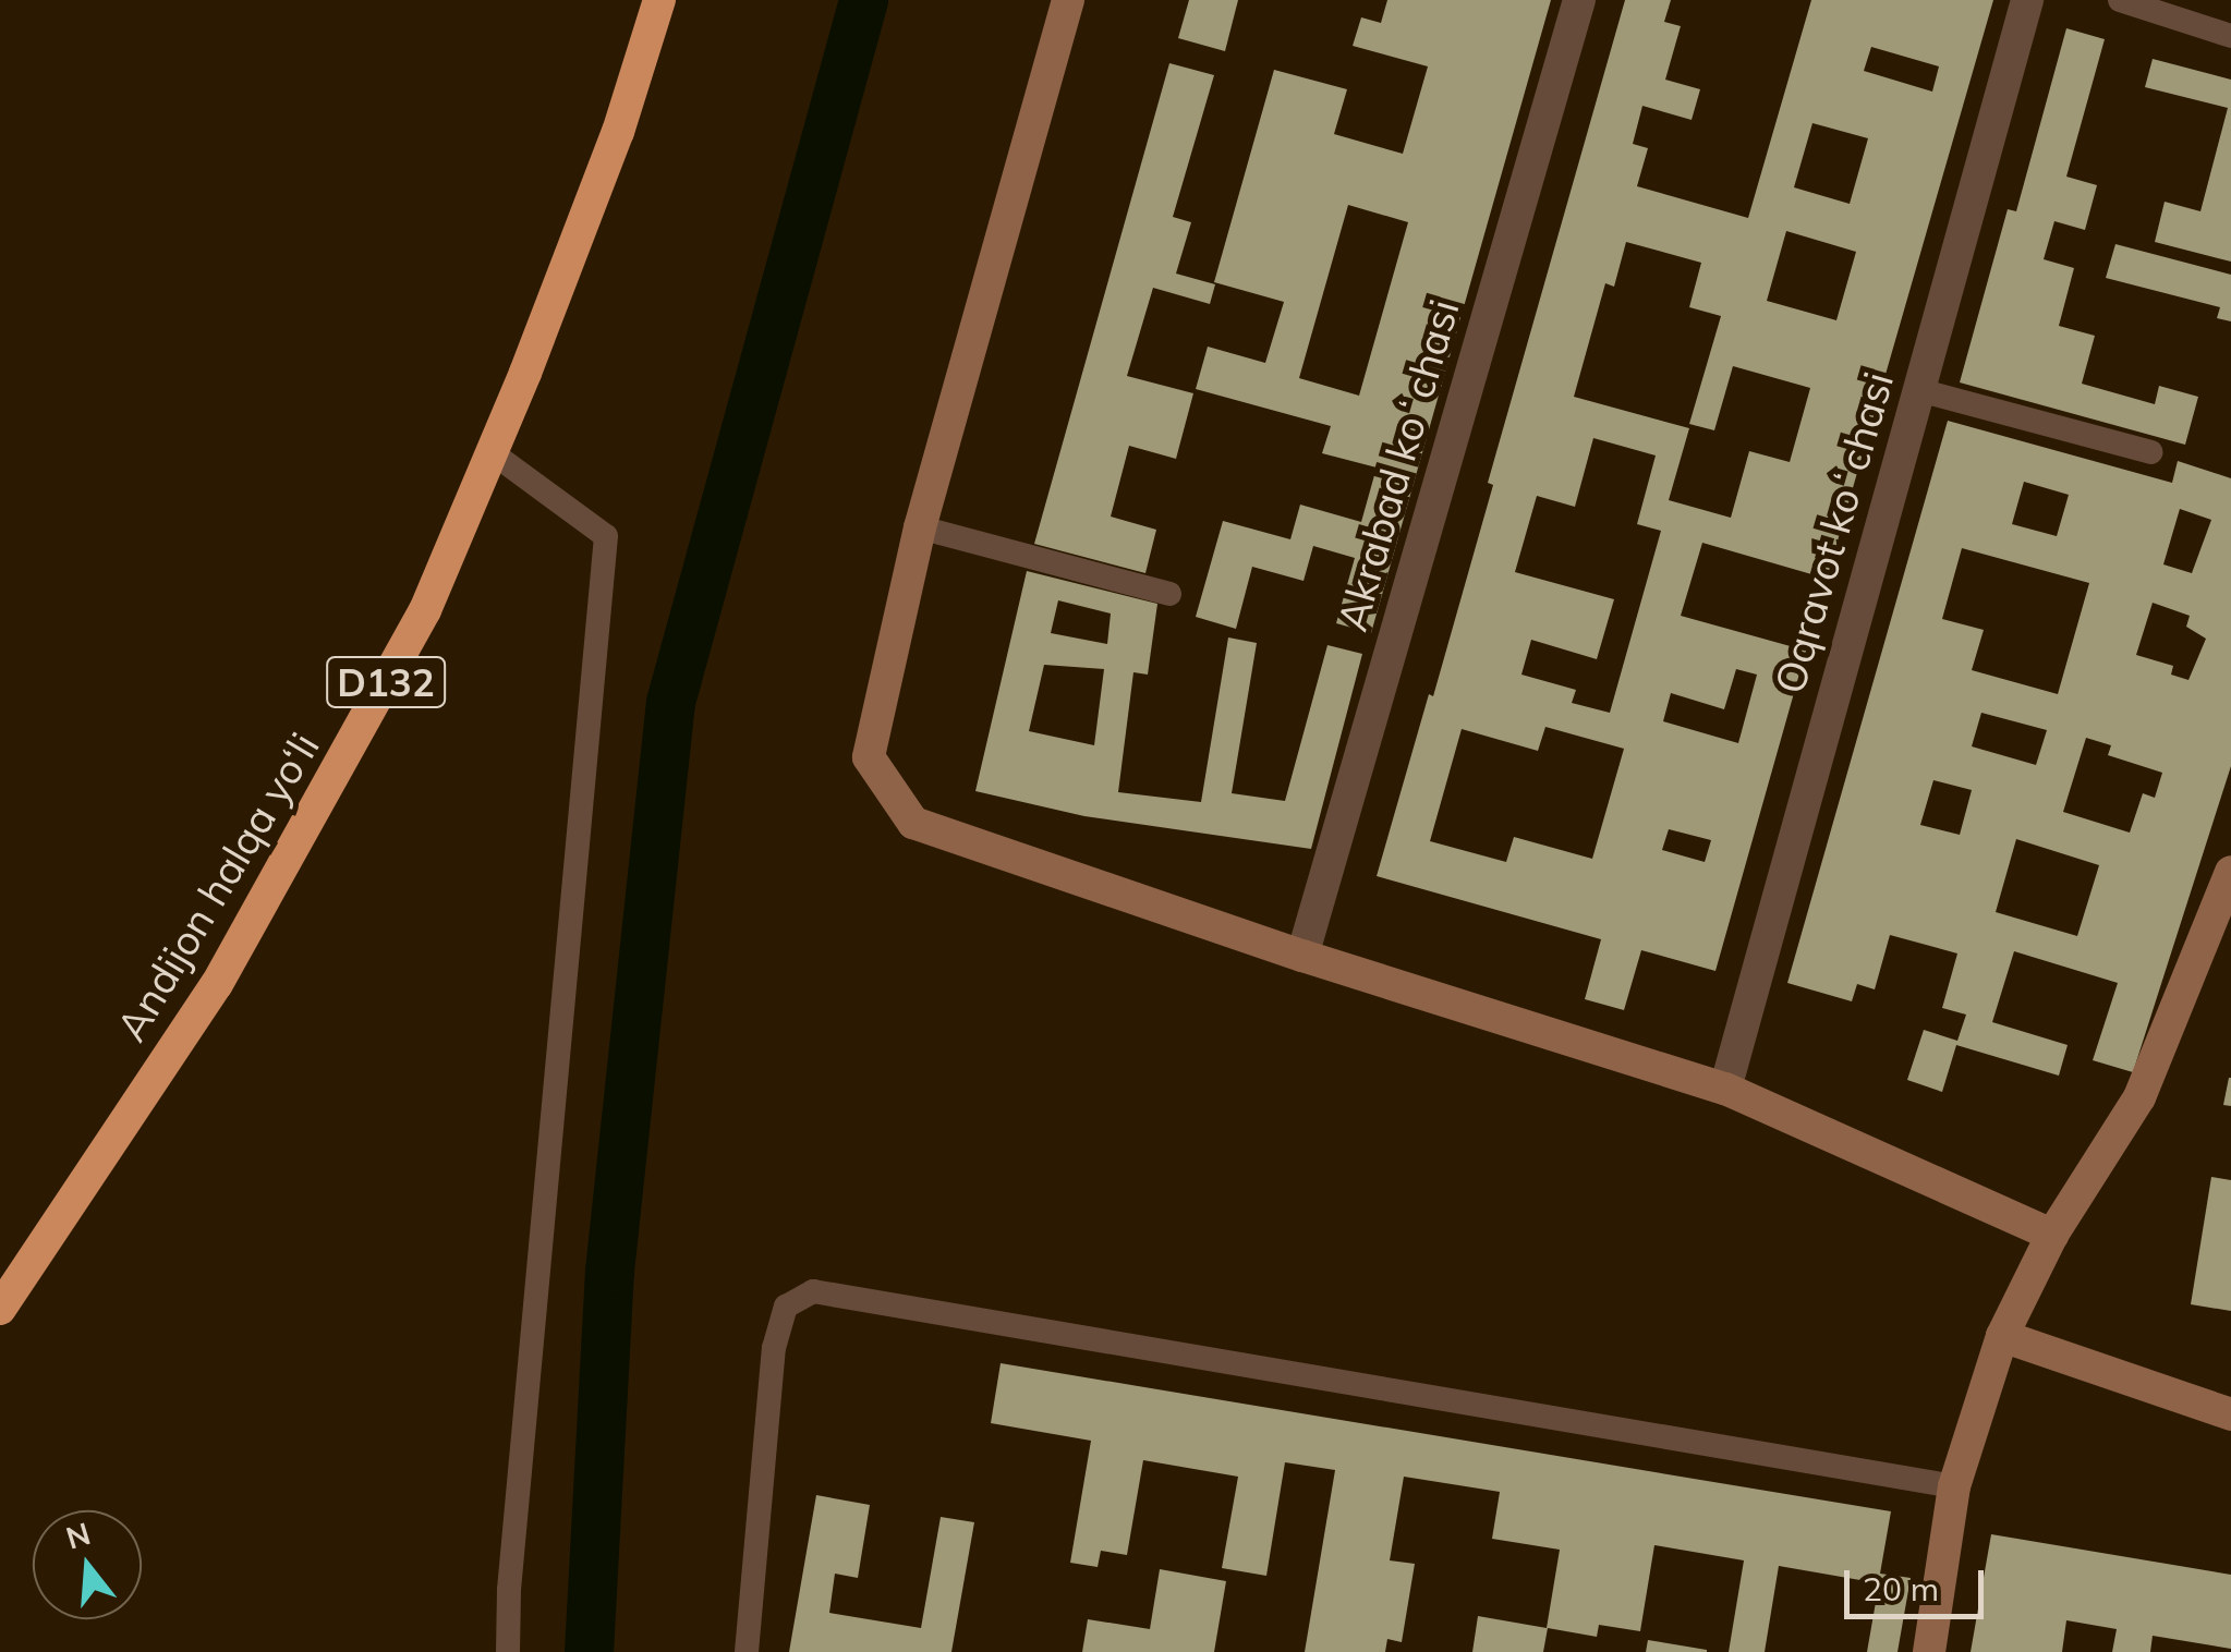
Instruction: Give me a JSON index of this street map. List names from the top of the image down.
{
  "streets": {
    "highway": ["D132", "Andijon halqa yo‘li"],
    "street": ["Akrabad koʻchasi", "Oqravot koʻchasi"]
  },
  "scale_bar": "20 m",
  "north": "top"
}
